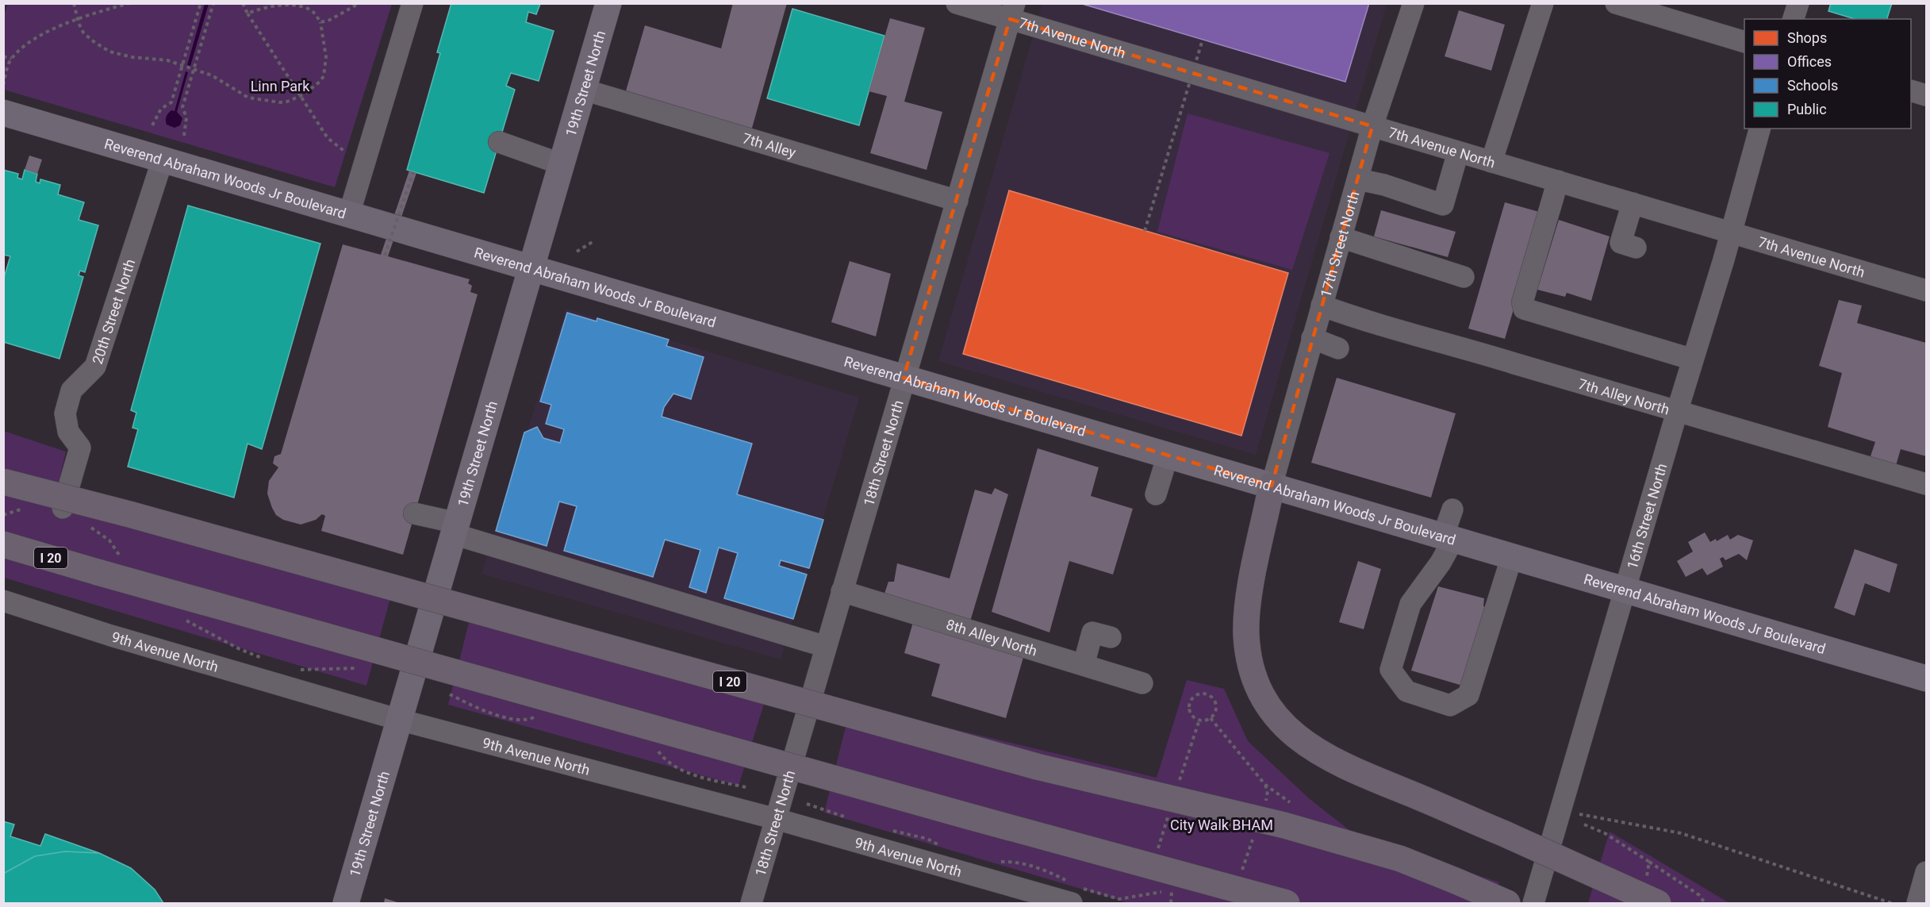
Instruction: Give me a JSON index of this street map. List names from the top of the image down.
{
  "streets": {
    "highway": ["I 20"],
    "main road": ["19th Street North", "Reverend Abraham Woods Jr Boulevard"],
    "street": [
      "7th Avenue North",
      "7th Alley",
      "17th Street North",
      "20th Street North",
      "7th Alley North",
      "18th Street North",
      "16th Street North",
      "8th Alley North",
      "9th Avenue North"
    ]
  },
  "crossings": [
    ["7th Avenue North", "17th Street North"],
    ["7th Avenue North", "18th Street North"],
    ["7th Avenue North", "16th Street North"],
    ["19th Street North", "7th Alley"],
    ["19th Street North", "Reverend Abraham Woods Jr Boulevard"],
    ["19th Street North", "9th Avenue North"],
    ["7th Alley", "18th Street North"],
    ["Reverend Abraham Woods Jr Boulevard", "17th Street North"],
    ["Reverend Abraham Woods Jr Boulevard", "20th Street North"],
    ["Reverend Abraham Woods Jr Boulevard", "18th Street North"],
    ["Reverend Abraham Woods Jr Boulevard", "16th Street North"],
    ["17th Street North", "7th Alley North"],
    ["7th Alley North", "16th Street North"],
    ["18th Street North", "8th Alley North"],
    ["18th Street North", "9th Avenue North"]
  ],
  "parks": ["Linn Park", "City Walk BHAM"],
  "legend": [
    "Shops",
    "Offices",
    "Schools",
    "Public"
  ]
}
